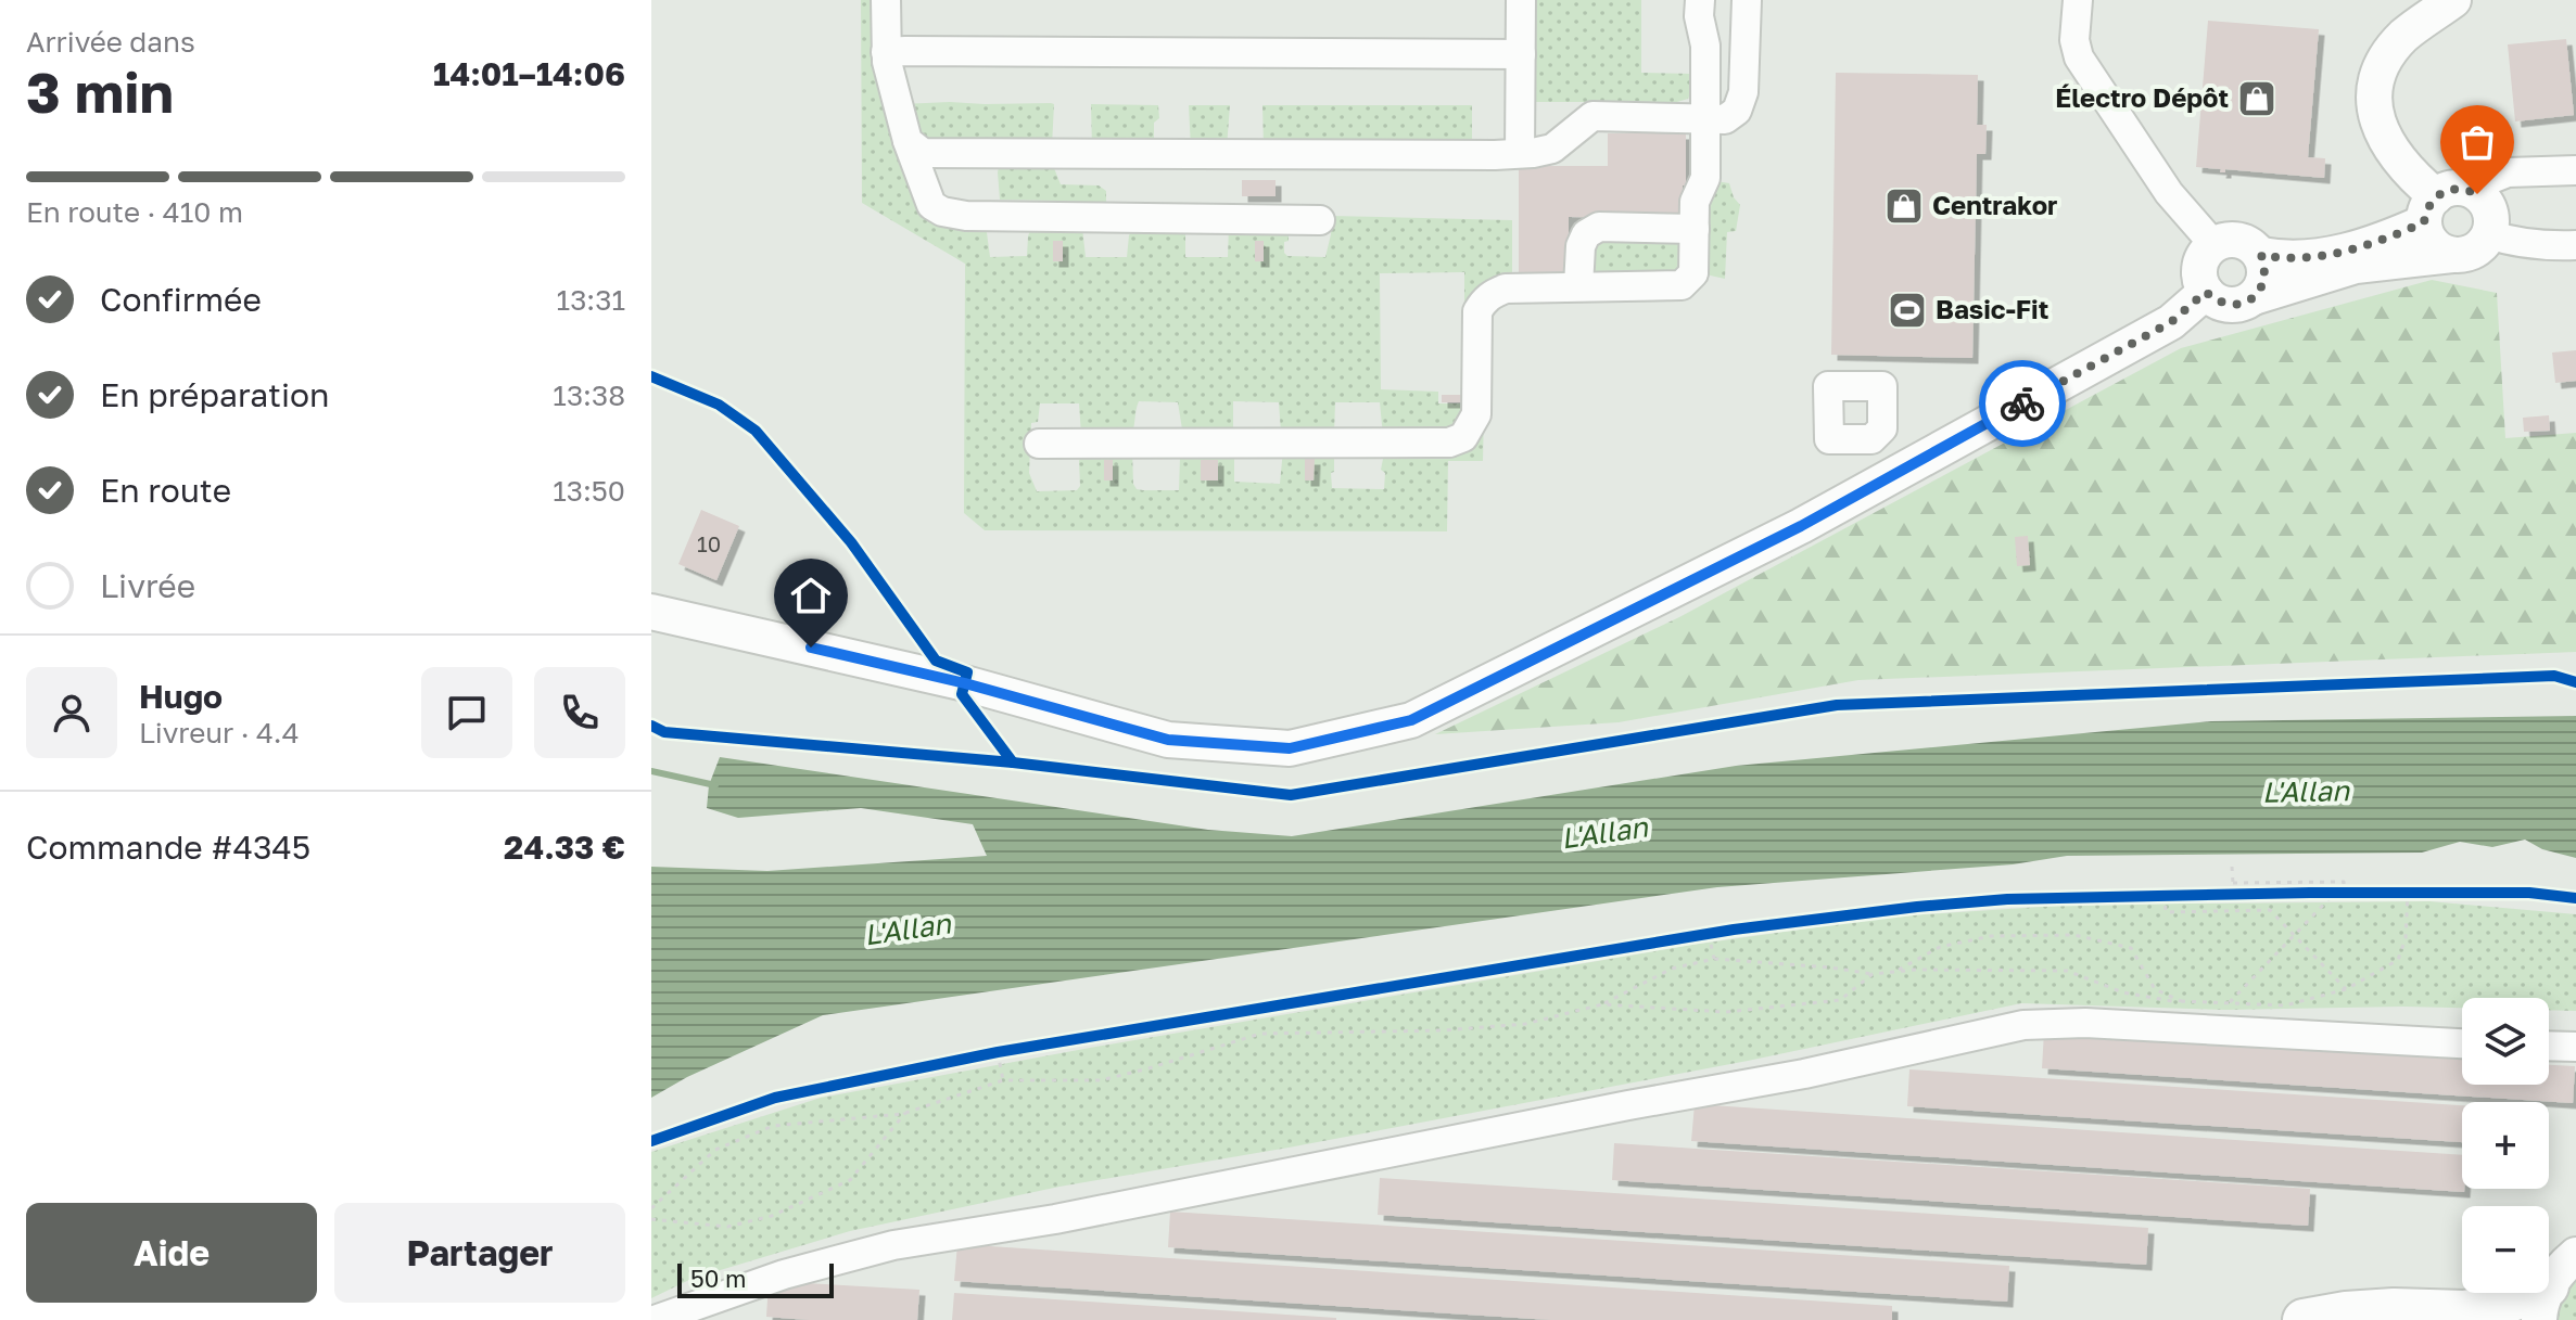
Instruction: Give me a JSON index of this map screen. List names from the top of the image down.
{
  "water": ["L'Allan"],
  "places": {
    "shop": ["Électro Dépôt", "Centrakor"],
    "sports": ["Basic-Fit"]
  },
  "house_numbers": ["10"],
  "scale_bar": "50 m",
  "page": {
    "heading": ["3 min", "Arrivée dans", "14:01–14:06"],
    "panel": [
      "Hugo",
      "Livreur · 4.4",
      "Commande #4345",
      "24.33 €"
    ],
    "bar": "En route · 410 m",
    "list": [
      ["Confirmée", "13:31"],
      ["En préparation", "13:38"],
      ["En route", "13:50"],
      "Livrée"
    ],
    "map_buttons": ["+", "−"],
    "buttons": ["Aide", "Partager"],
    "scale": "50 m"
  }
}
